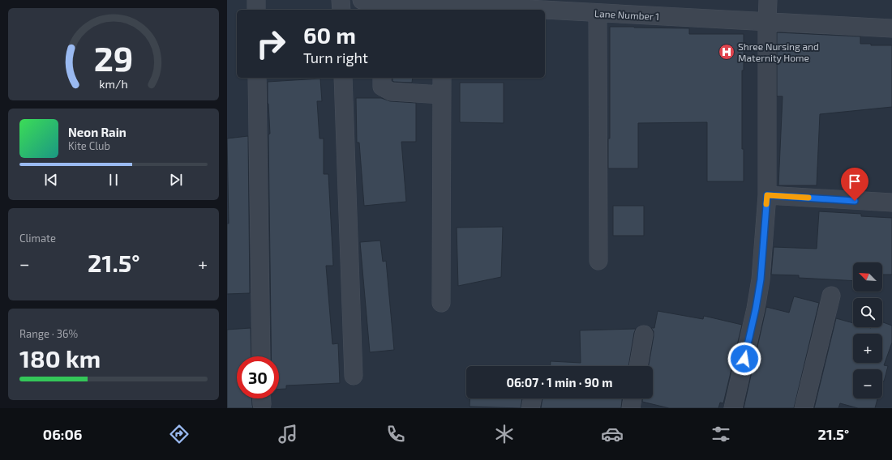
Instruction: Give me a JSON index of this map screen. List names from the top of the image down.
{
  "streets": {
    "street": ["Lane Number 1"]
  },
  "places": {
    "hospital": ["Shree Nursing and Maternity Home"]
  },
  "north": "top left",
  "page": {
    "turn": ["60 m", "Turn right"],
    "song": ["Neon Rain", "Kite Club"],
    "tile": [
      "Climate",
      ["Range · 36%", "180 km"]
    ],
    "heat": ["−", "21.5°", "+"],
    "map_buttons": ["+", "−"],
    "limit": "30",
    "trip": "06:07 · 1 min · 90 m",
    "tabs": ["06:06", "21.5°"],
    "gauge": ["29", "km/h"]
  }
}
